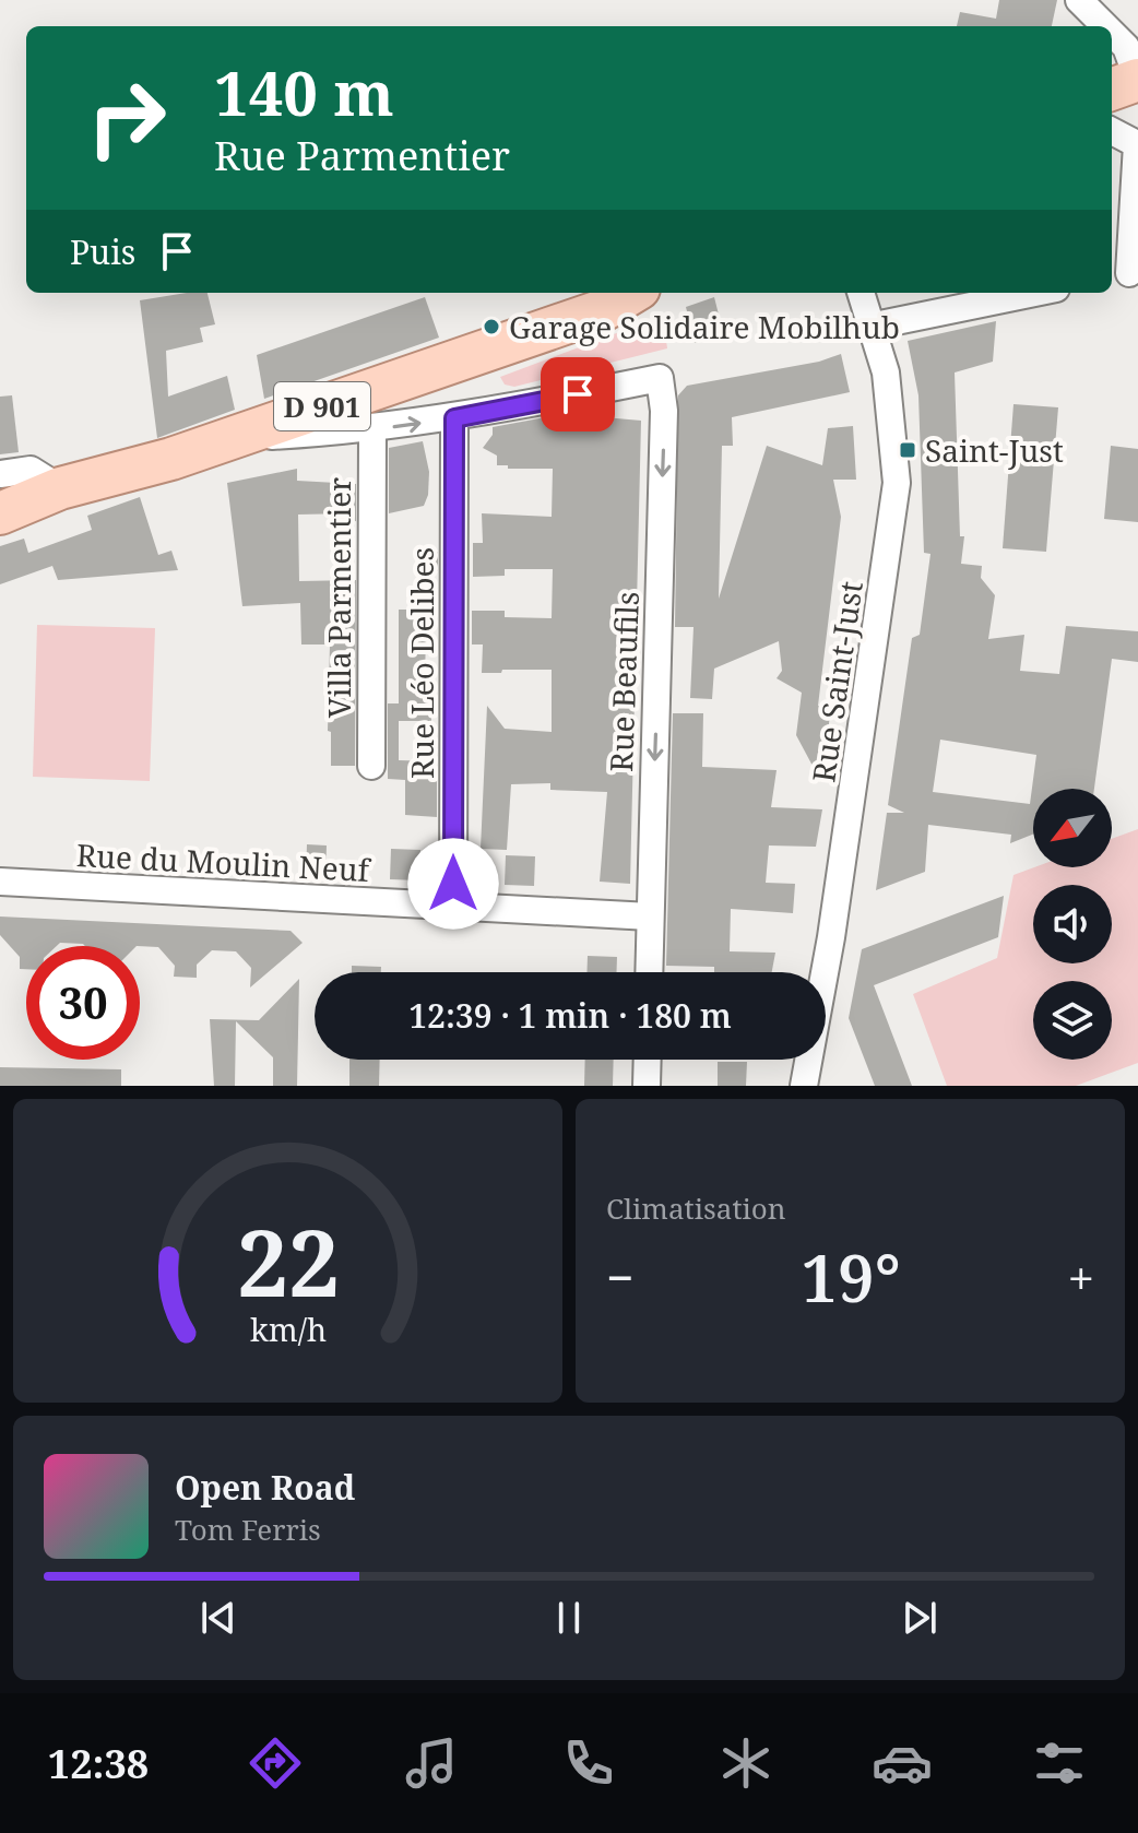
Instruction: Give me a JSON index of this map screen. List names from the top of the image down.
{
  "streets": {
    "main road": ["D 901"],
    "street": [
      "Villa Parmentier",
      "Rue Léo Delibes",
      "Rue Beaufils",
      "Rue Saint-Just",
      "Rue du Moulin Neuf"
    ]
  },
  "crossings": [
    ["Rue Léo Delibes", "Rue Beaufils"],
    ["Rue Léo Delibes", "Rue du Moulin Neuf"],
    ["Rue Beaufils", "Rue du Moulin Neuf"]
  ],
  "places": {
    "other": ["Garage Solidaire Mobilhub"],
    "transit": ["Saint-Just"]
  },
  "north": "bottom left",
  "page": {
    "turn": ["140 m", "Rue Parmentier"],
    "then": "Puis",
    "limit": "30",
    "trip": "12:39 · 1 min · 180 m",
    "tile": "Climatisation",
    "heat": ["−", "19°", "+"],
    "song": ["Open Road", "Tom Ferris"],
    "tabs": "12:38",
    "gauge": ["22", "km/h"]
  }
}
